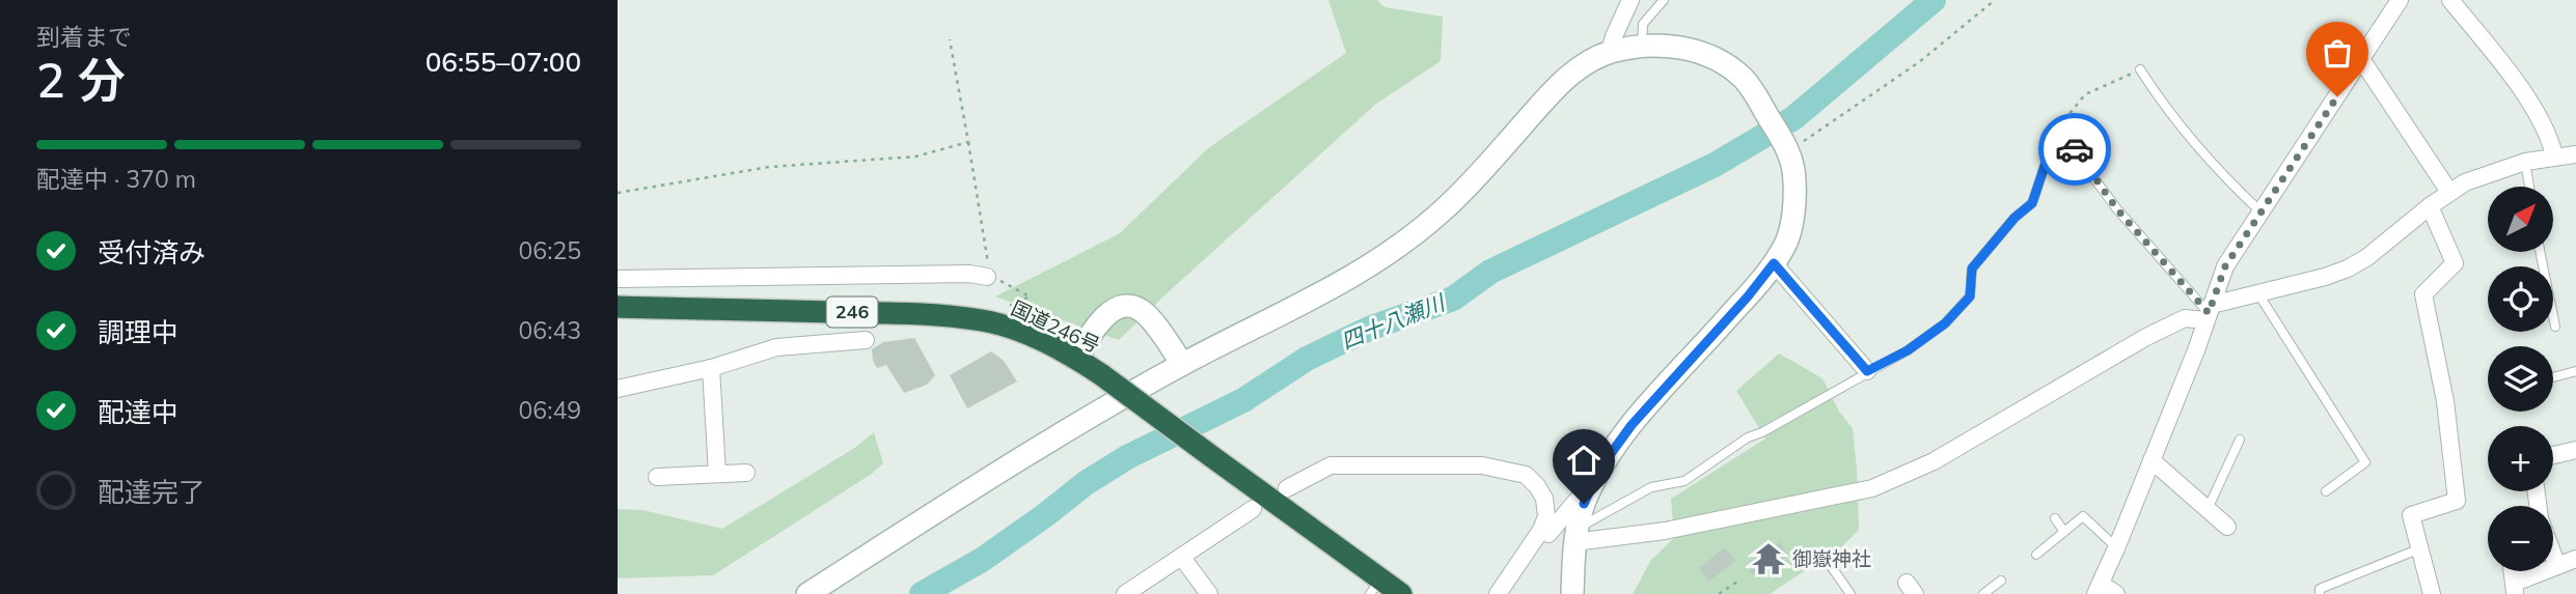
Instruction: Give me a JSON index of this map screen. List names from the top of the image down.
{
  "streets": {
    "highway": ["246", "国道246号"]
  },
  "water": ["四十八瀬川"],
  "places": {
    "temple": ["御嶽神社"]
  },
  "north": "top right",
  "page": {
    "heading": ["2 分", "到着まで", "06:55–07:00"],
    "bar": "配達中 · 370 m",
    "map_buttons": ["+", "−"],
    "list": [
      ["受付済み", "06:25"],
      ["調理中", "06:43"],
      ["配達中", "06:49"],
      "配達完了"
    ]
  }
}
